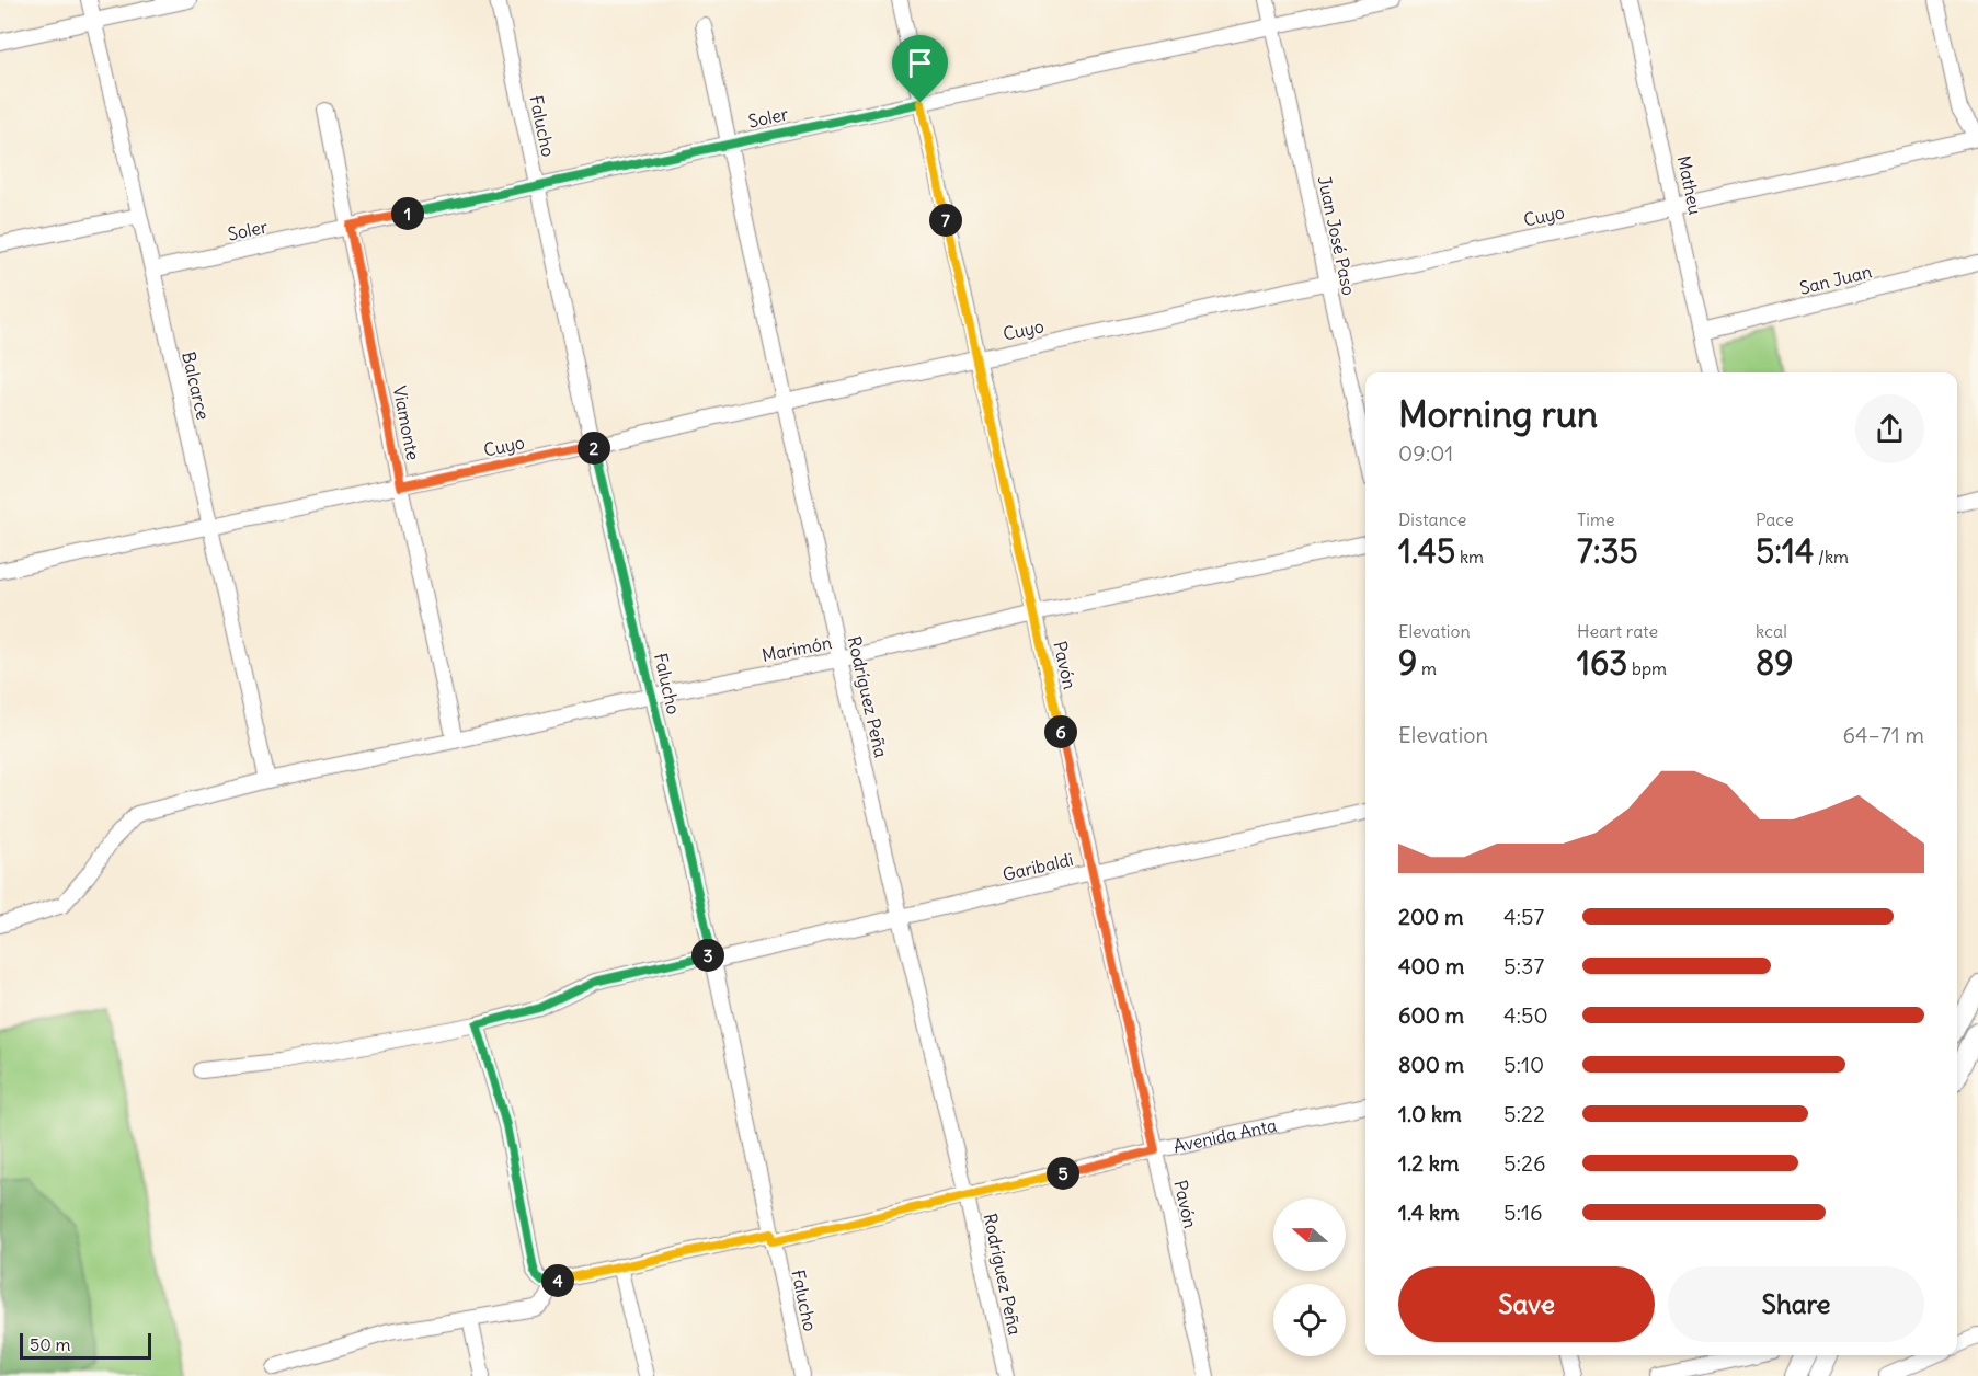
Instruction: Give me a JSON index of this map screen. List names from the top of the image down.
{
  "streets": {
    "street": [
      "Soler",
      "Falucho",
      "Matheu",
      "Cuyo",
      "Juan José Paso",
      "San Juan",
      "Balcarce",
      "Viamonte",
      "Marimón",
      "Pavón",
      "Rodríguez Peña",
      "Garibaldi",
      "Avenida Anta"
    ]
  },
  "crossings": [
    ["Soler", "Falucho"],
    ["Soler", "Juan José Paso"],
    ["Soler", "Balcarce"],
    ["Soler", "Viamonte"],
    ["Soler", "Pavón"],
    ["Soler", "Rodríguez Peña"],
    ["Falucho", "Cuyo"],
    ["Falucho", "Marimón"],
    ["Falucho", "Garibaldi"],
    ["Falucho", "Avenida Anta"],
    ["Matheu", "Cuyo"],
    ["Matheu", "San Juan"],
    ["Cuyo", "Juan José Paso"],
    ["Cuyo", "Balcarce"],
    ["Cuyo", "Viamonte"],
    ["Cuyo", "Pavón"],
    ["Cuyo", "Rodríguez Peña"],
    ["Balcarce", "Marimón"],
    ["Viamonte", "Marimón"],
    ["Marimón", "Pavón"],
    ["Marimón", "Rodríguez Peña"],
    ["Pavón", "Garibaldi"],
    ["Pavón", "Avenida Anta"],
    ["Rodríguez Peña", "Garibaldi"],
    ["Rodríguez Peña", "Avenida Anta"]
  ],
  "scale_bar": "50 m",
  "north": "left",
  "page": {
    "pins": [
      "1",
      "7",
      "2",
      "6",
      "3",
      "5",
      "4"
    ],
    "heading": ["Morning run", "09:01"],
    "stats": [
      ["Distance", "1.45 km"],
      ["Time", "7:35"],
      ["Pace", "5:14 /km"],
      ["Elevation", "9 m"],
      ["Heart rate", "163 bpm"],
      ["kcal", "89"]
    ],
    "chart": ["Elevation", "64–71 m"],
    "list": [
      {
        "name": "200 m",
        "note": "4:57"
      },
      {
        "name": "400 m",
        "note": "5:37"
      },
      {
        "name": "600 m",
        "note": "4:50"
      },
      {
        "name": "800 m",
        "note": "5:10"
      },
      {
        "name": "1.0 km",
        "note": "5:22"
      },
      {
        "name": "1.2 km",
        "note": "5:26"
      },
      {
        "name": "1.4 km",
        "note": "5:16"
      }
    ],
    "buttons": ["Save", "Share"],
    "scale": "50 m"
  }
}
